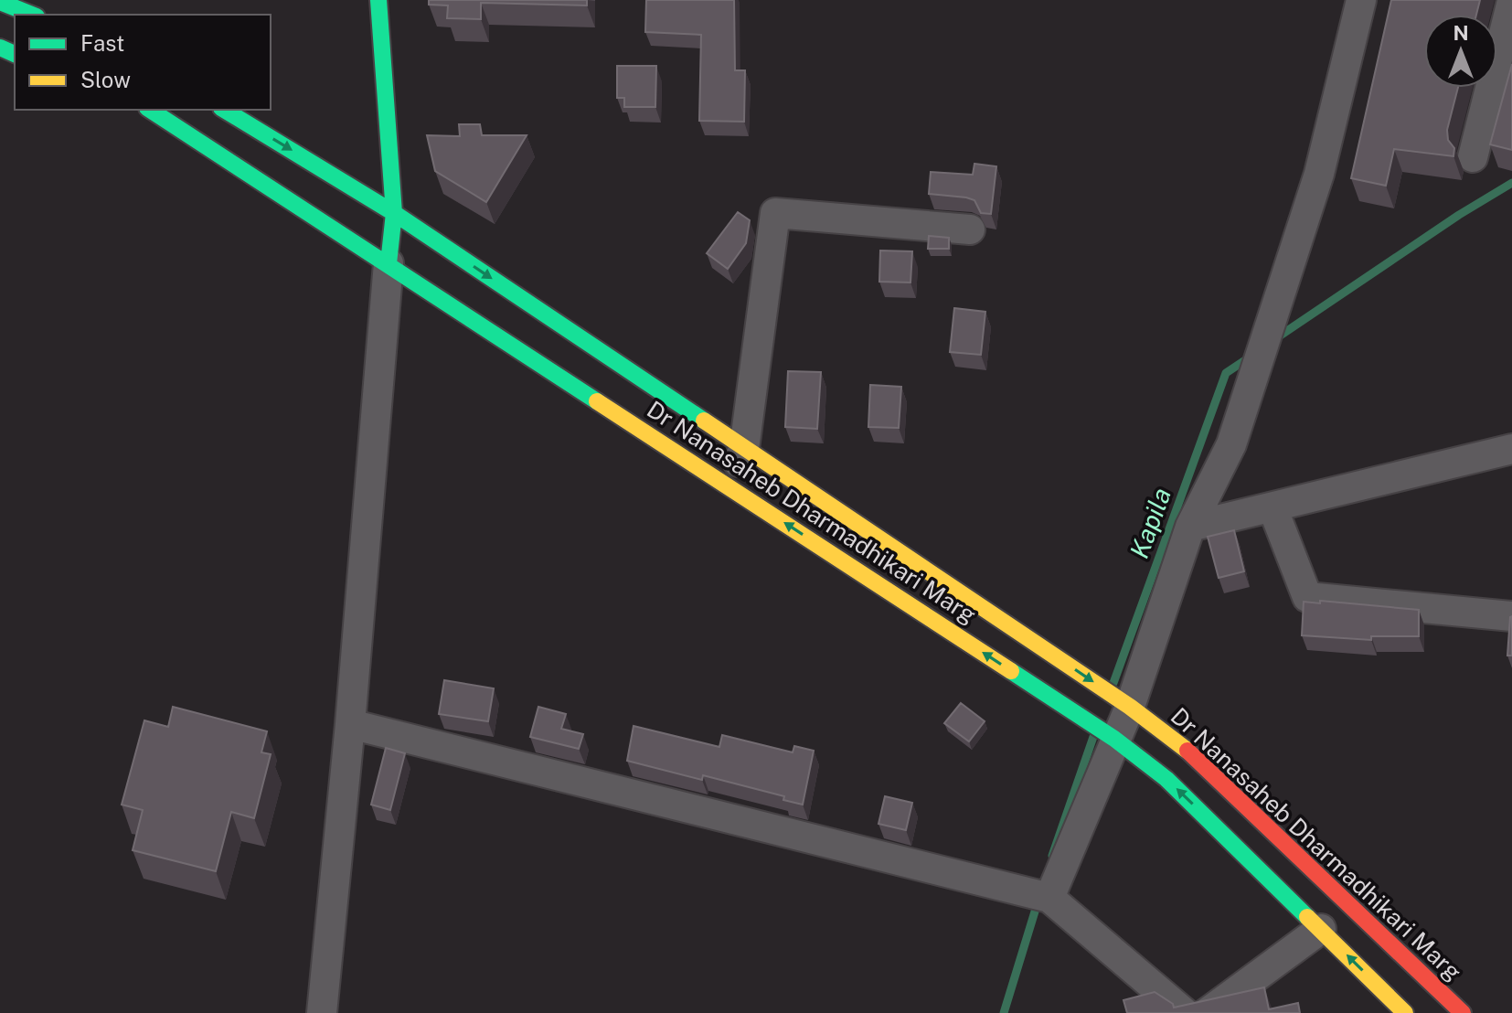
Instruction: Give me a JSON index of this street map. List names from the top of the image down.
{
  "streets": {
    "main road": ["Dr Nanasaheb Dharmadhikari Marg"]
  },
  "water": ["Kapila"],
  "legend": ["Fast", "Slow"],
  "north": "top"
}
